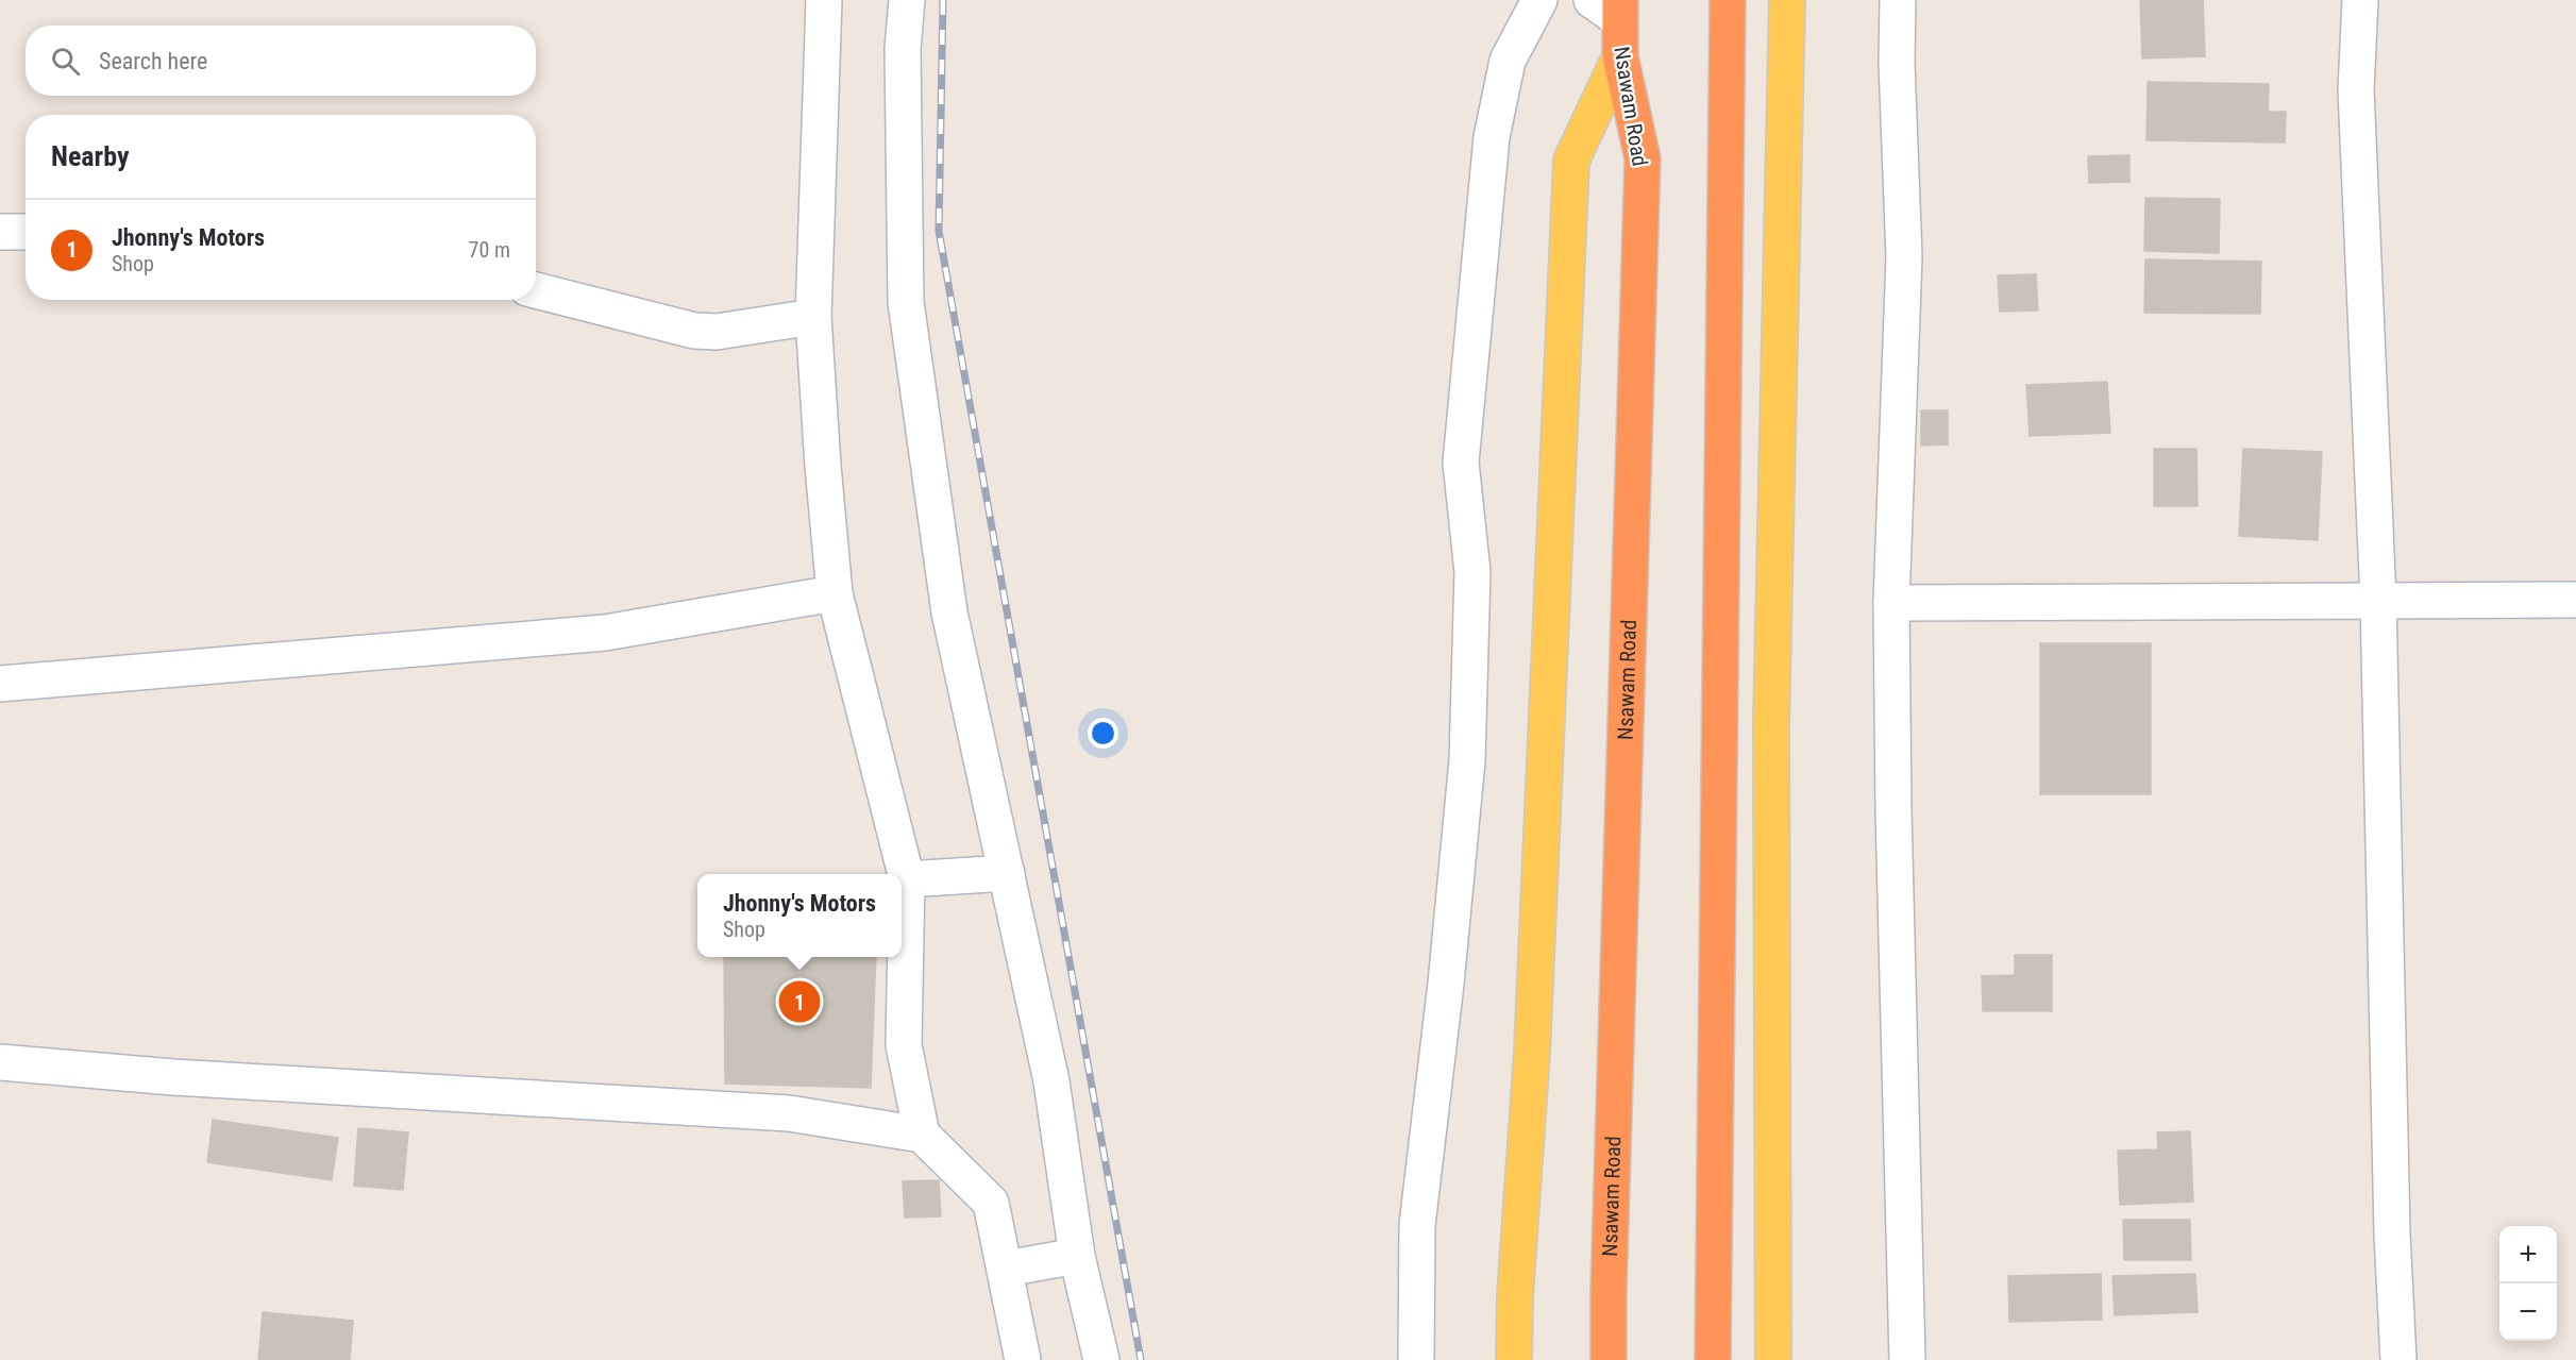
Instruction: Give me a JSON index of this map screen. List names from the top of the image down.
{
  "streets": {
    "highway": ["Nsawam Road"]
  },
  "page": {
    "search": "Search here",
    "heading": "Nearby",
    "list": [
      {
        "mark": "1",
        "name": "Jhonny's Motors",
        "note": "Shop",
        "value": "70 m"
      }
    ],
    "popup": ["Jhonny's Motors", "Shop"],
    "pins": "1",
    "map_buttons": ["+", "−"]
  }
}
